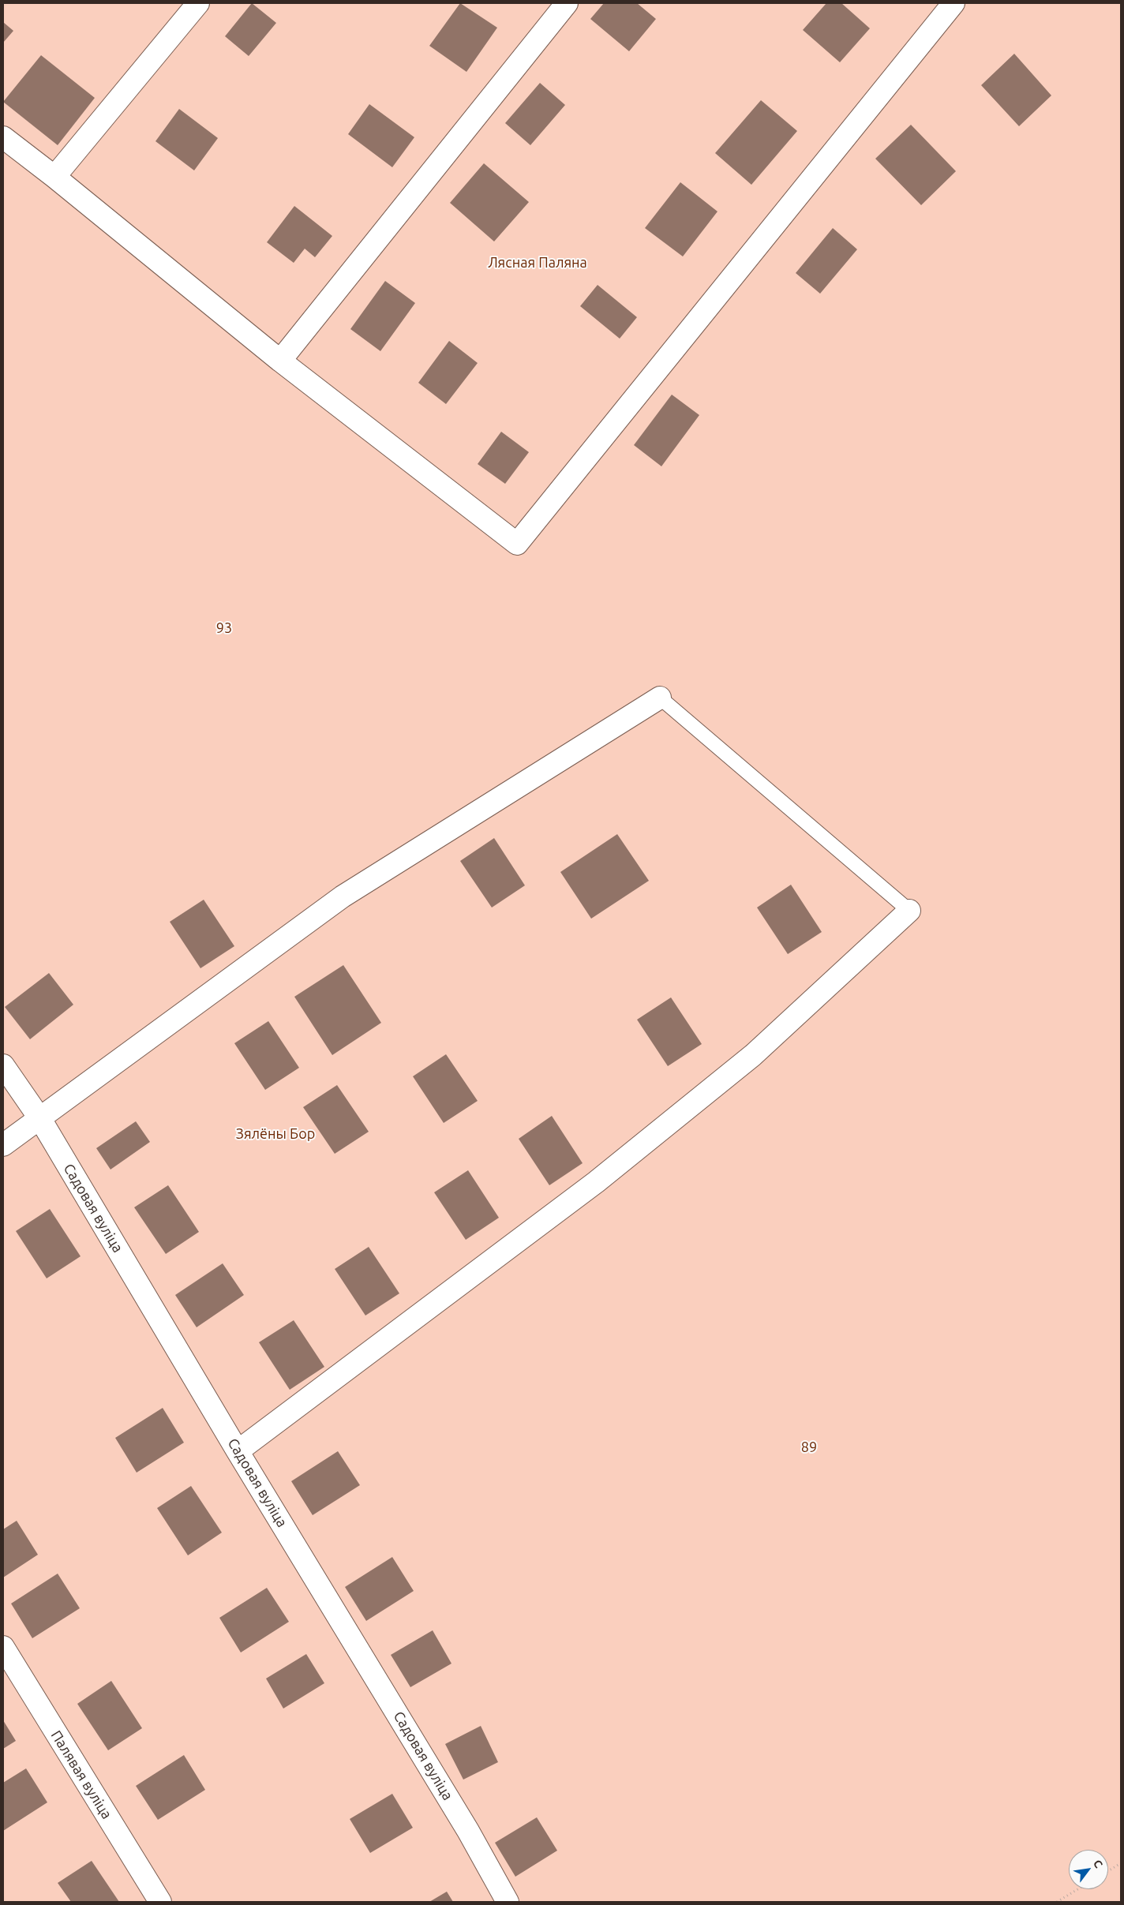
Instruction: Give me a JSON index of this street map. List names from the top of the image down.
{
  "streets": {
    "street": ["Садовая вуліца", "Палявая вуліца"]
  },
  "parks": [
    "Лясная Паляна",
    "93",
    "Зялёны Бор",
    "89"
  ],
  "north": "top right"
}
